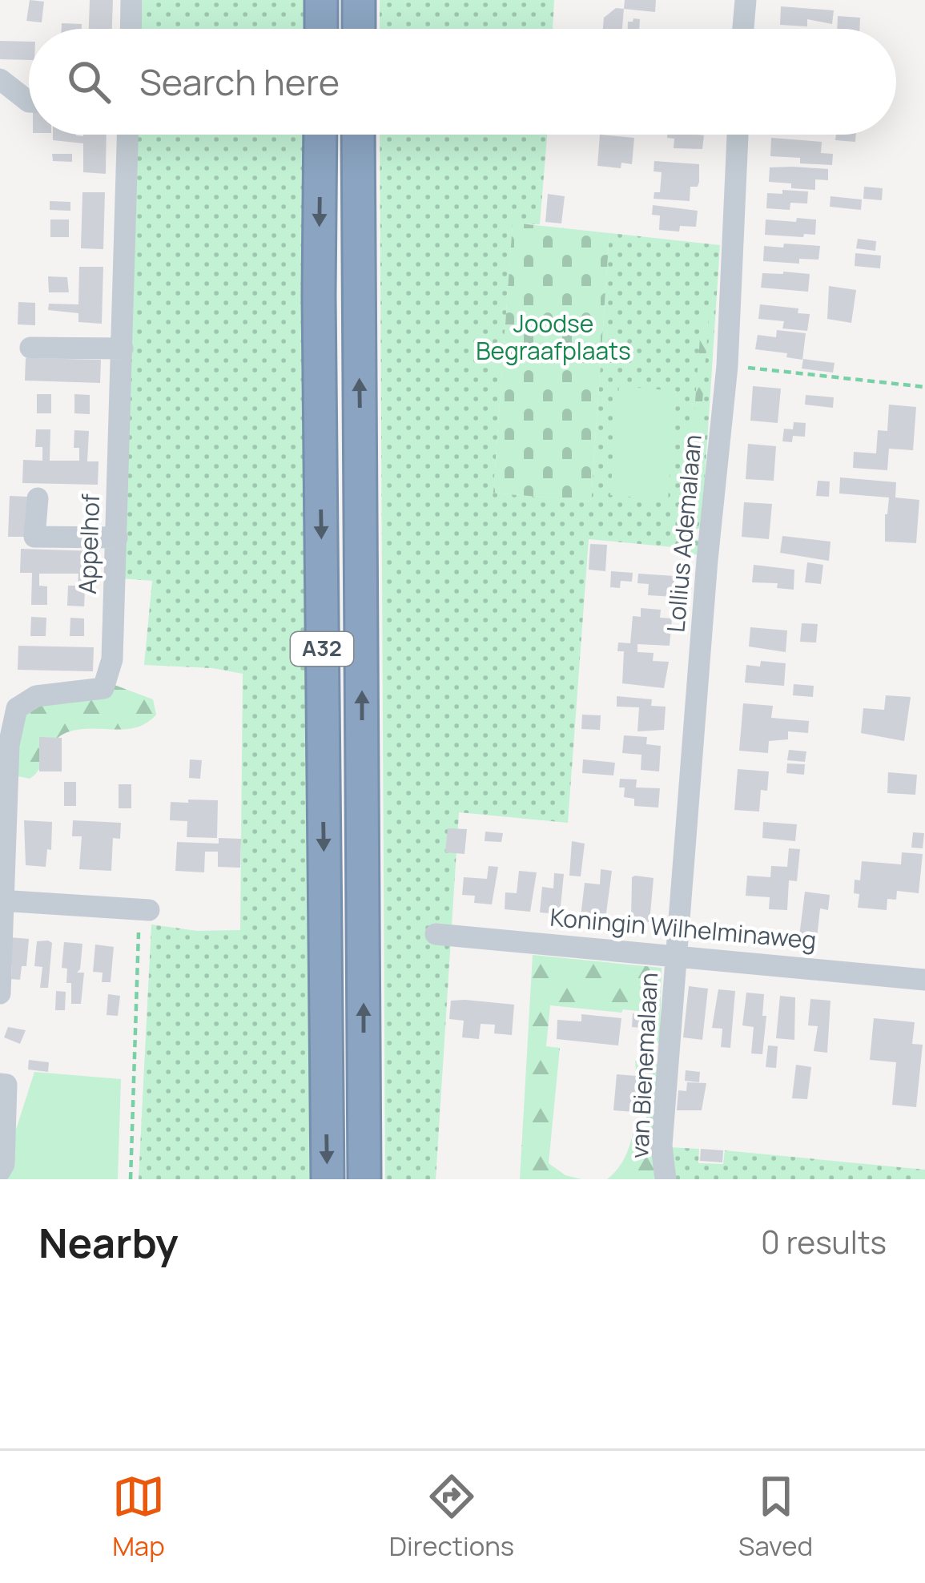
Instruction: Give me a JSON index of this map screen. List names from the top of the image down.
{
  "streets": {
    "highway": ["A32"],
    "street": [
      "Lollius Ademalaan",
      "Appelhof",
      "Koningin Wilhelminaweg",
      "van Bienemalaan"
    ]
  },
  "crossings": [
    ["Lollius Ademalaan", "Koningin Wilhelminaweg"],
    ["Lollius Ademalaan", "van Bienemalaan"],
    ["Koningin Wilhelminaweg", "van Bienemalaan"]
  ],
  "parks": ["Joodse Begraafplaats"],
  "page": {
    "search": "Search here",
    "heading": ["Nearby", "0 results"],
    "nav": ["Map", "Directions", "Saved"]
  }
}
